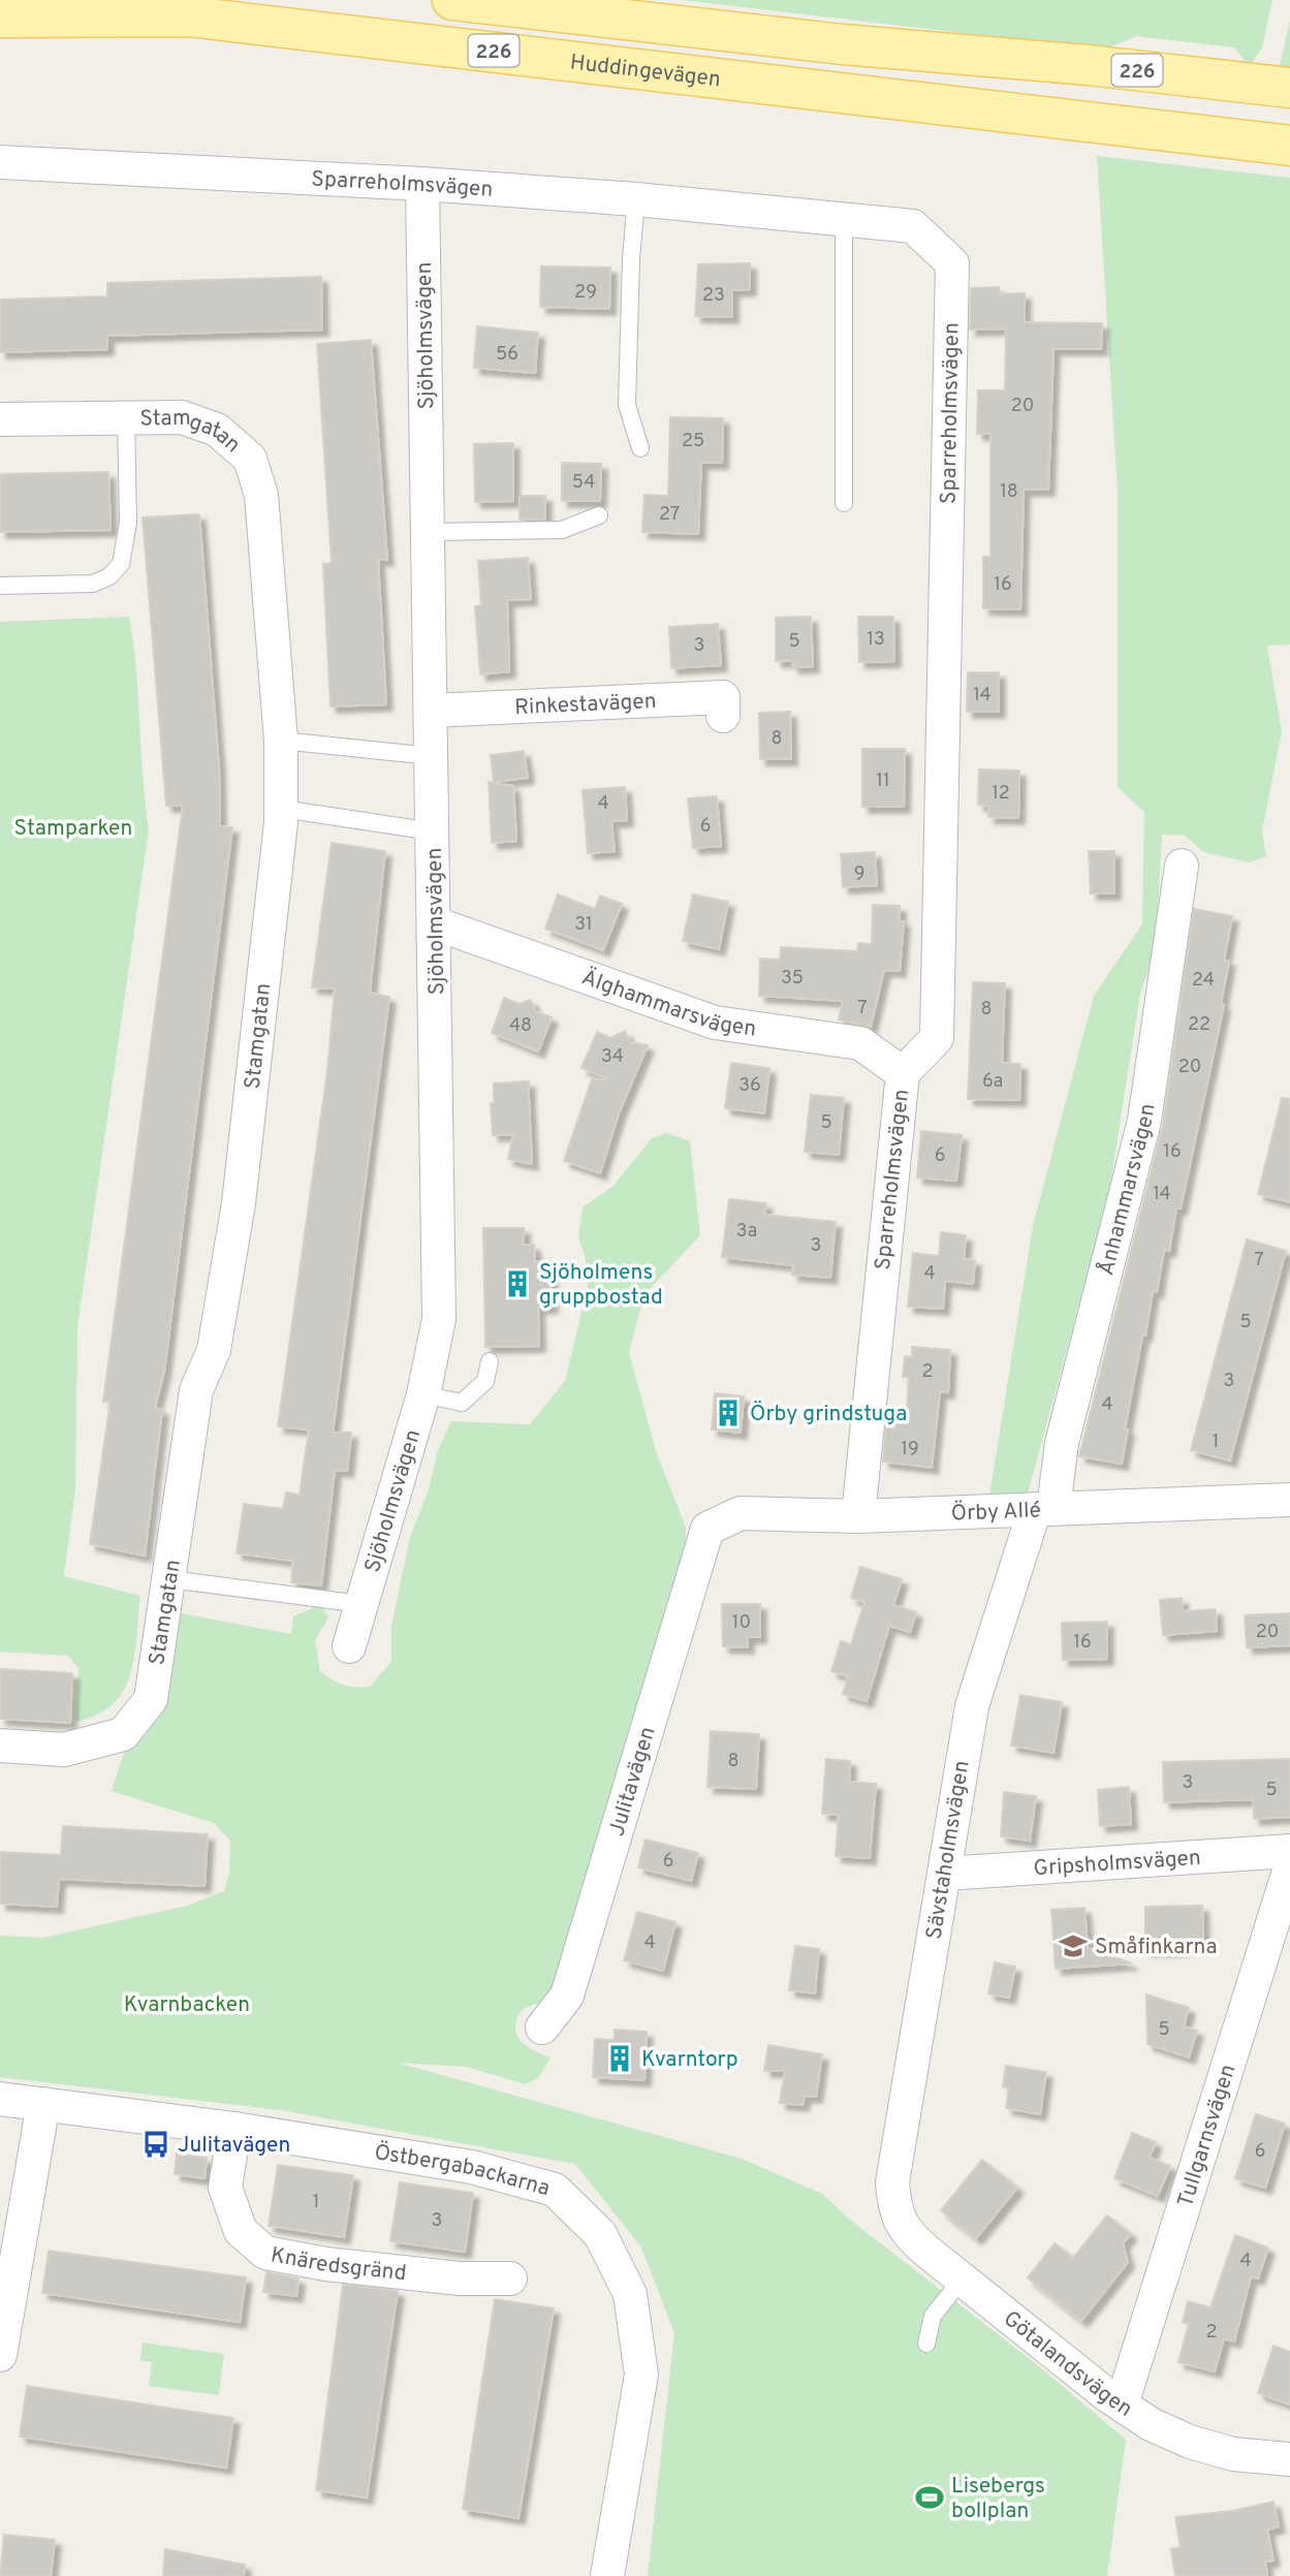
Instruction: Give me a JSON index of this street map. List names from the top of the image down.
{
  "streets": {
    "main road": ["226", "Huddingevägen"],
    "street": [
      "Sparreholmsvägen",
      "Sjöholmsvägen",
      "Stamgatan",
      "Rinkestavägen",
      "Älghammarsvägen",
      "Ånhammarsvägen",
      "Örby Allé",
      "Julitavägen",
      "Sävstaholmsvägen",
      "Gripsholmsvägen",
      "Tullgarnsvägen",
      "Östbergabackarna",
      "Knäredsgränd",
      "Götalandsvägen"
    ]
  },
  "crossings": [
    ["Sparreholmsvägen", "Sjöholmsvägen"],
    ["Sparreholmsvägen", "Älghammarsvägen"],
    ["Sparreholmsvägen", "Örby Allé"],
    ["Sjöholmsvägen", "Rinkestavägen"],
    ["Sjöholmsvägen", "Älghammarsvägen"],
    ["Ånhammarsvägen", "Örby Allé"],
    ["Ånhammarsvägen", "Sävstaholmsvägen"],
    ["Örby Allé", "Julitavägen"],
    ["Örby Allé", "Sävstaholmsvägen"],
    ["Sävstaholmsvägen", "Gripsholmsvägen"],
    ["Sävstaholmsvägen", "Götalandsvägen"],
    ["Tullgarnsvägen", "Götalandsvägen"],
    ["Östbergabackarna", "Knäredsgränd"]
  ],
  "parks": ["Stamparken", "Kvarnbacken"],
  "places": {
    "building": ["Sjöholmens gruppbostad", "Örby grindstuga", "Kvarntorp"],
    "school or university": ["Småfinkarna"],
    "bus stop": ["Julitavägen"],
    "sports": ["Lisebergs bollplan"]
  },
  "house_numbers": [
    "29",
    "23",
    "56",
    "20",
    "25",
    "54",
    "18",
    "27",
    "16",
    "13",
    "5",
    "3",
    "14",
    "8",
    "11",
    "12",
    "4",
    "6",
    "9",
    "31",
    "35",
    "24",
    "7",
    "8",
    "22",
    "48",
    "34",
    "20",
    "6a",
    "36",
    "5",
    "16",
    "6",
    "14",
    "3a",
    "3",
    "7",
    "4",
    "5",
    "2",
    "3",
    "4",
    "1",
    "19",
    "10",
    "20",
    "16",
    "8",
    "3",
    "5",
    "6",
    "4",
    "5",
    "6",
    "1",
    "3",
    "4",
    "2"
  ]
}
